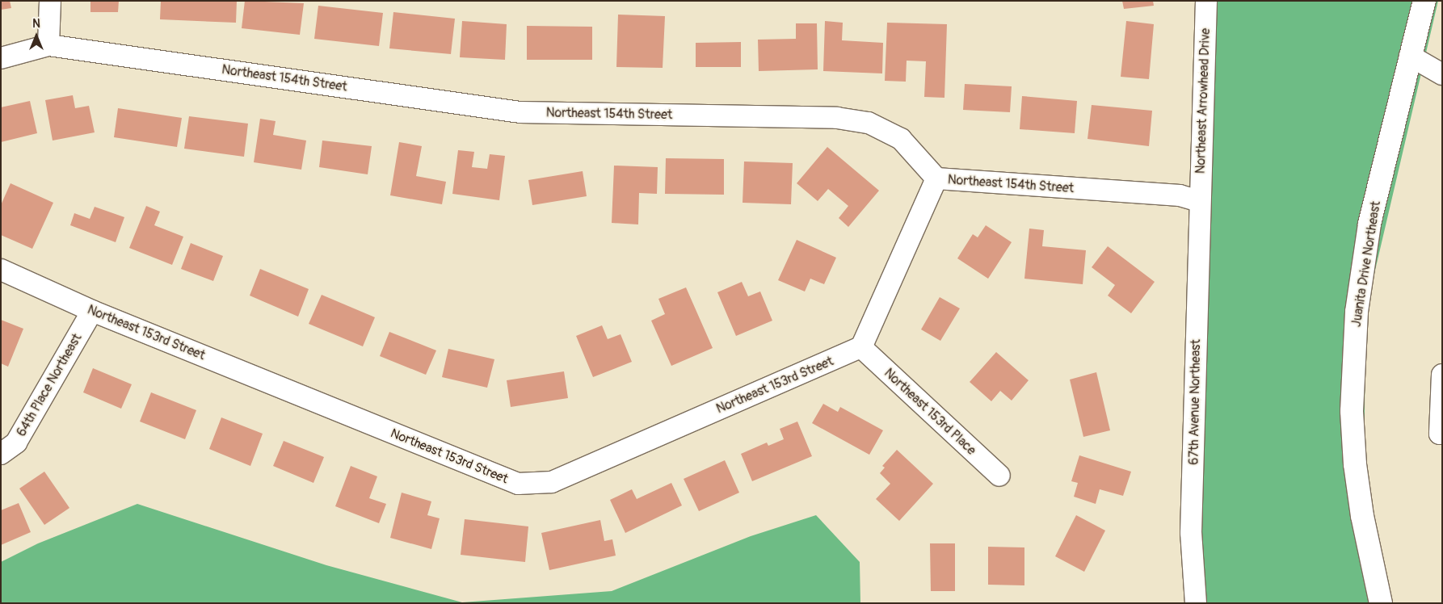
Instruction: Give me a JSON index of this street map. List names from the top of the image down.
{
  "streets": {
    "main road": ["Juanita Drive Northeast"],
    "street": [
      "Northeast 154th Street",
      "Northeast Arrowhead Drive",
      "Northeast 153rd Street",
      "64th Place Northeast",
      "67th Avenue Northeast",
      "Northeast 153rd Place"
    ]
  },
  "crossings": [
    ["Northeast 154th Street", "Northeast Arrowhead Drive"],
    ["Northeast 154th Street", "67th Avenue Northeast"],
    ["Northeast Arrowhead Drive", "67th Avenue Northeast"],
    ["Northeast 153rd Street", "64th Place Northeast"],
    ["Northeast 153rd Street", "Northeast 153rd Place"]
  ],
  "north": "top"
}
